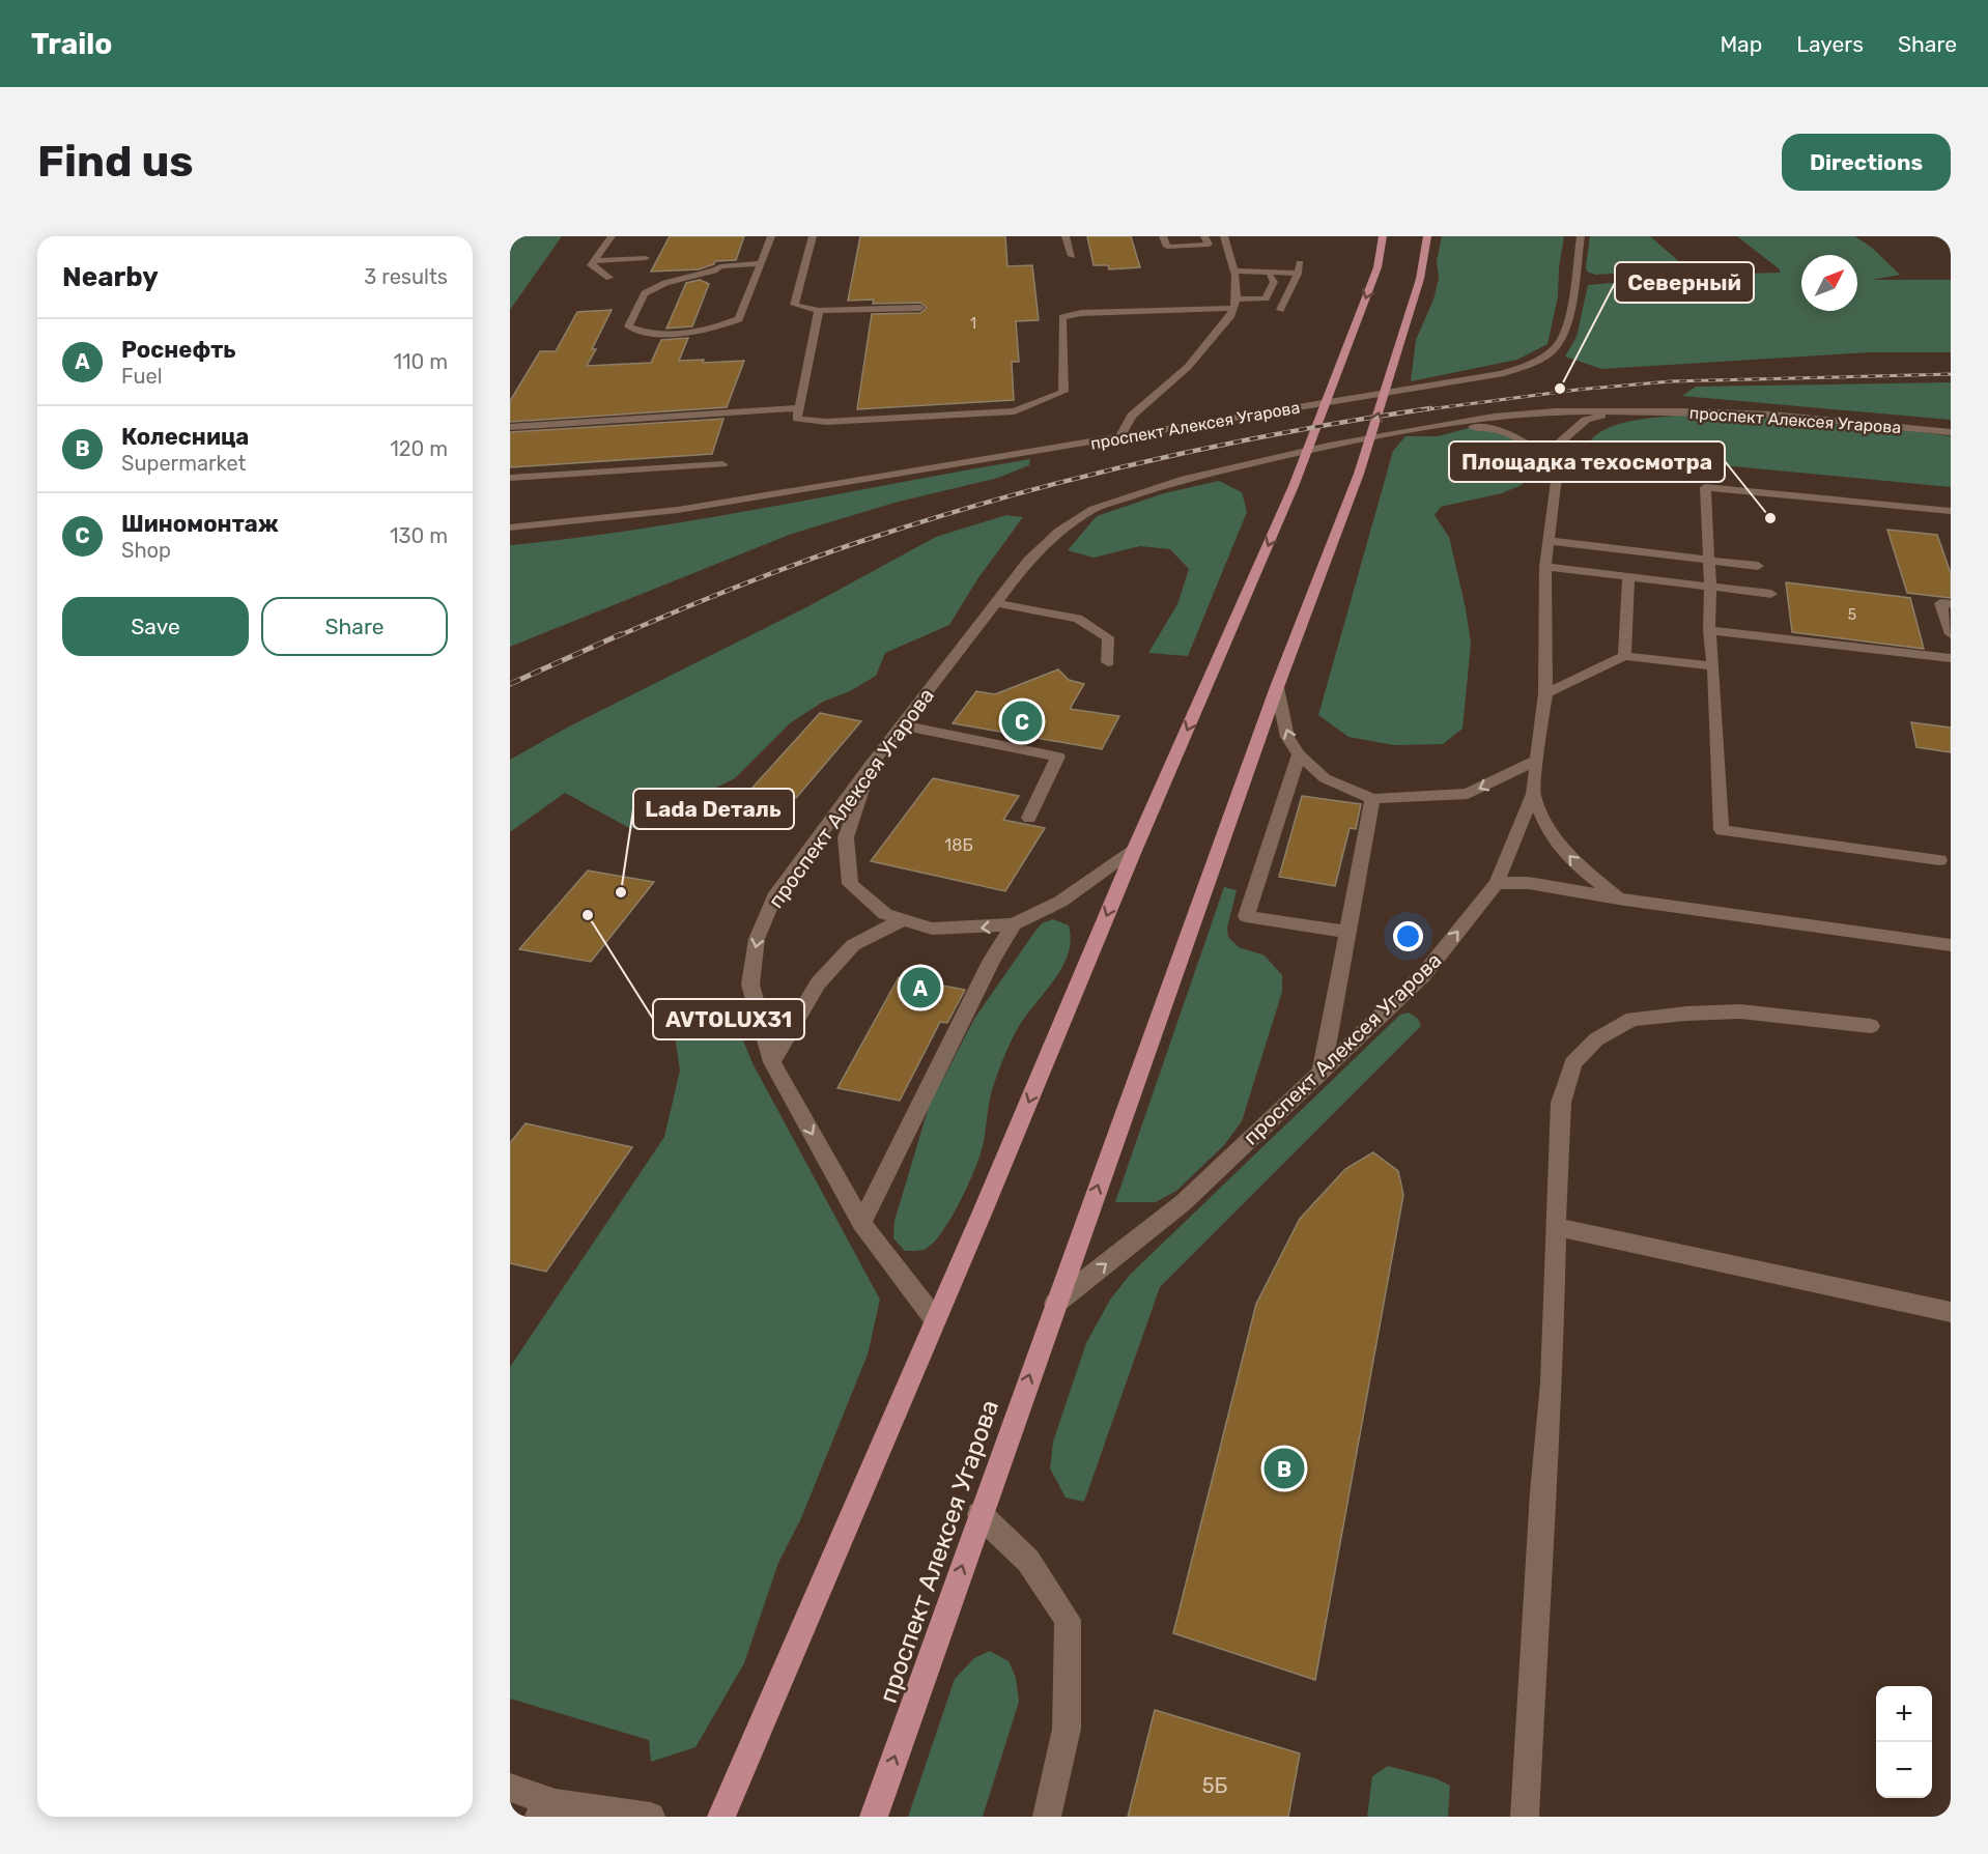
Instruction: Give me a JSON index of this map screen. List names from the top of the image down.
{
  "streets": {
    "main road": ["проспект Алексея Угарова"]
  },
  "places": [
    "Северный",
    "Площадка техосмотра",
    "Lada Dеталь",
    "AVTOLUX31"
  ],
  "house_numbers": [
    "1",
    "5",
    "18Б",
    "5Б"
  ],
  "north": "top right",
  "page": {
    "header": "Trailo",
    "nav": ["Map", "Layers", "Share"],
    "buttons": [
      "Directions",
      ["Save", "Share"]
    ],
    "title": "Find us",
    "heading": ["Nearby", "3 results"],
    "list": [
      {
        "mark": "A",
        "name": "Роснефть",
        "note": "Fuel",
        "value": "110 m"
      },
      {
        "mark": "B",
        "name": "Колесница",
        "note": "Supermarket",
        "value": "120 m"
      },
      {
        "mark": "C",
        "name": "Шиномонтаж",
        "note": "Shop",
        "value": "130 m"
      }
    ],
    "pins": ["C", "A", "B"],
    "map_buttons": ["+", "−"]
  }
}
